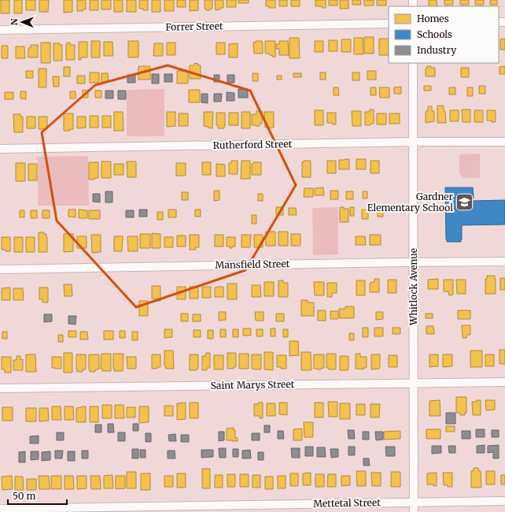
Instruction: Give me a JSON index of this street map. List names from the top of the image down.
{
  "streets": {
    "street": [
      "Forrer Street",
      "Rutherford Street",
      "Mansfield Street",
      "Whitlock Avenue",
      "Saint Marys Street",
      "Mettetal Street"
    ]
  },
  "crossings": [
    ["Rutherford Street", "Whitlock Avenue"],
    ["Mansfield Street", "Whitlock Avenue"],
    ["Whitlock Avenue", "Saint Marys Street"],
    ["Whitlock Avenue", "Mettetal Street"]
  ],
  "places": {
    "school or university": ["Gardner Elementary School"]
  },
  "legend": ["Homes", "Schools", "Industry"],
  "scale_bar": "50 m",
  "north": "left"
}
